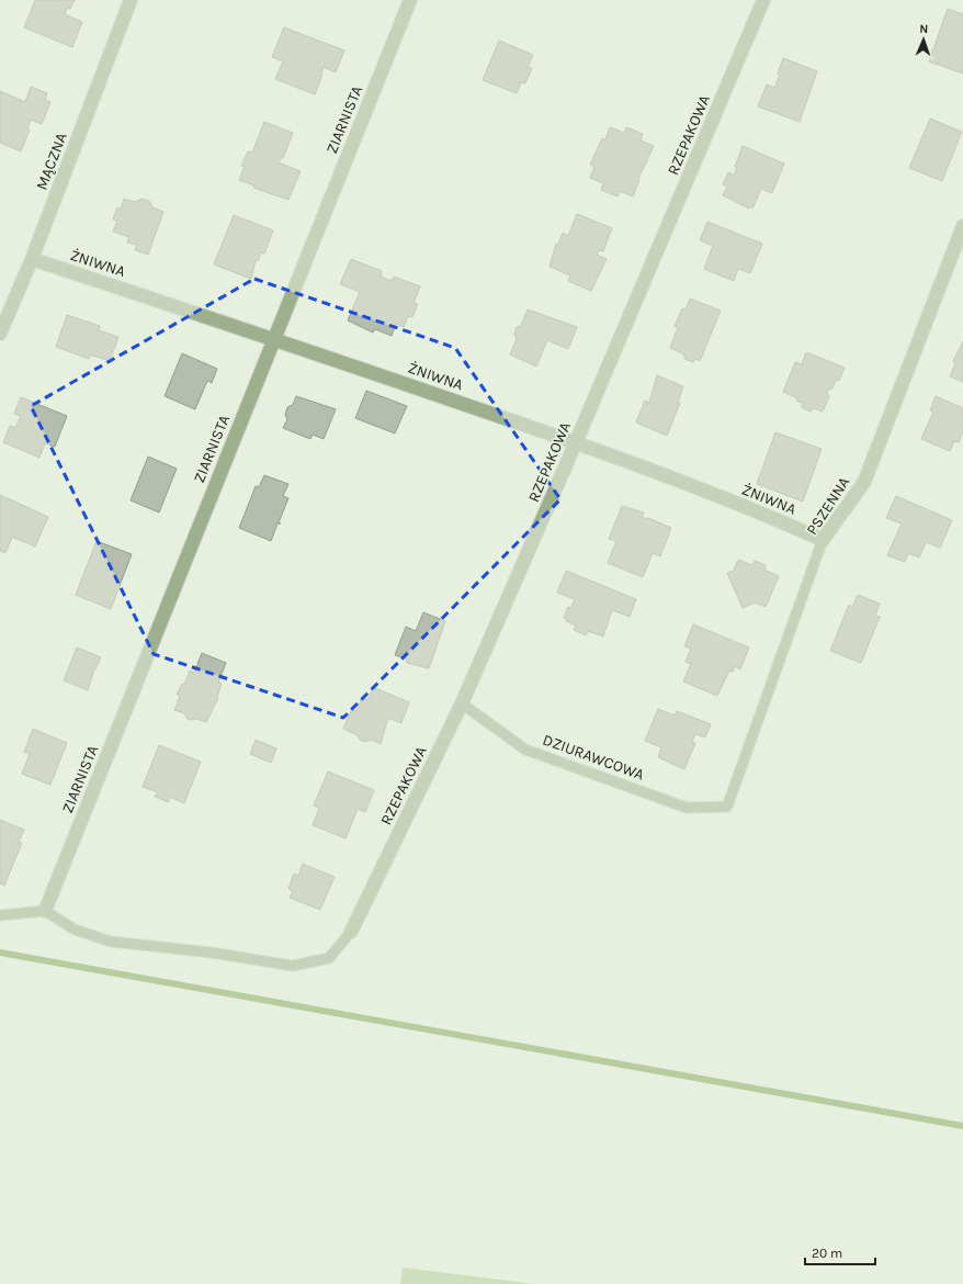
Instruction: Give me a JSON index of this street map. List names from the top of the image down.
{
  "streets": {
    "street": [
      "ZIARNISTA",
      "RZEPAKOWA",
      "MĄCZNA",
      "ŻNIWNA",
      "PSZENNA"
    ],
    "lane": ["DZIURAWCOWA"]
  },
  "crossings": [
    ["ZIARNISTA", "ŻNIWNA"],
    ["RZEPAKOWA", "ŻNIWNA"],
    ["RZEPAKOWA", "DZIURAWCOWA"],
    ["MĄCZNA", "ŻNIWNA"],
    ["ŻNIWNA", "PSZENNA"],
    ["PSZENNA", "DZIURAWCOWA"]
  ],
  "scale_bar": "20 m",
  "north": "top"
}
